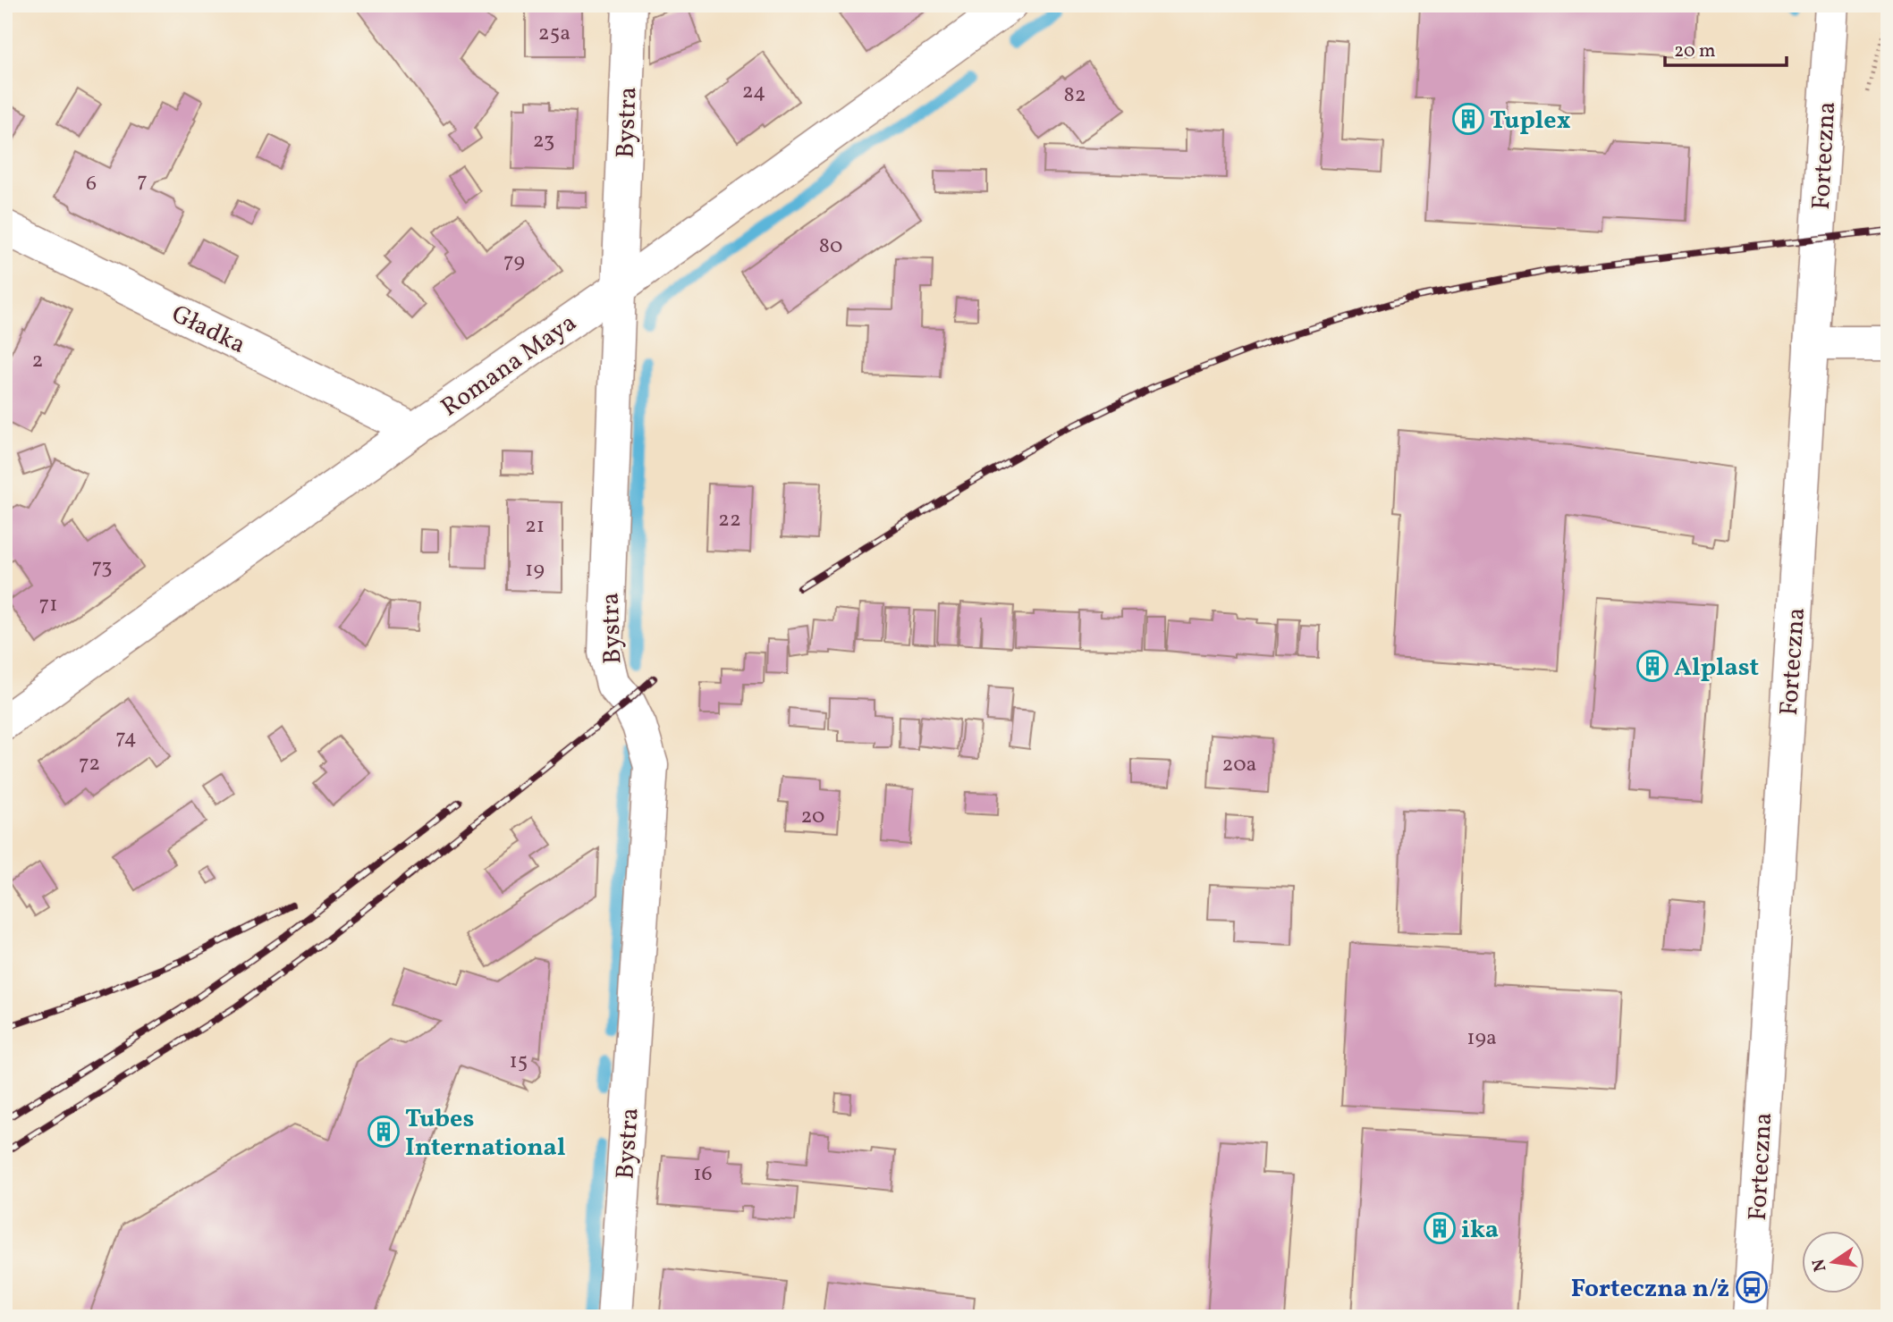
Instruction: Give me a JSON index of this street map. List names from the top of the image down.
{
  "streets": {
    "street": [
      "Bystra",
      "Forteczna",
      "Gładka",
      "Romana Maya"
    ]
  },
  "crossings": [
    ["Bystra", "Romana Maya"],
    ["Gładka", "Romana Maya"]
  ],
  "places": {
    "building": [
      "Tuplex",
      "Alplast",
      "Tubes International",
      "ika"
    ],
    "bus stop": ["Forteczna n/ż"]
  },
  "house_numbers": [
    "25a",
    "24",
    "82",
    "23",
    "7",
    "6",
    "80",
    "79",
    "2",
    "22",
    "21",
    "73",
    "19",
    "71",
    "74",
    "72",
    "20a",
    "20",
    "19a",
    "15",
    "16"
  ],
  "scale_bar": "20 m",
  "north": "left"
}
